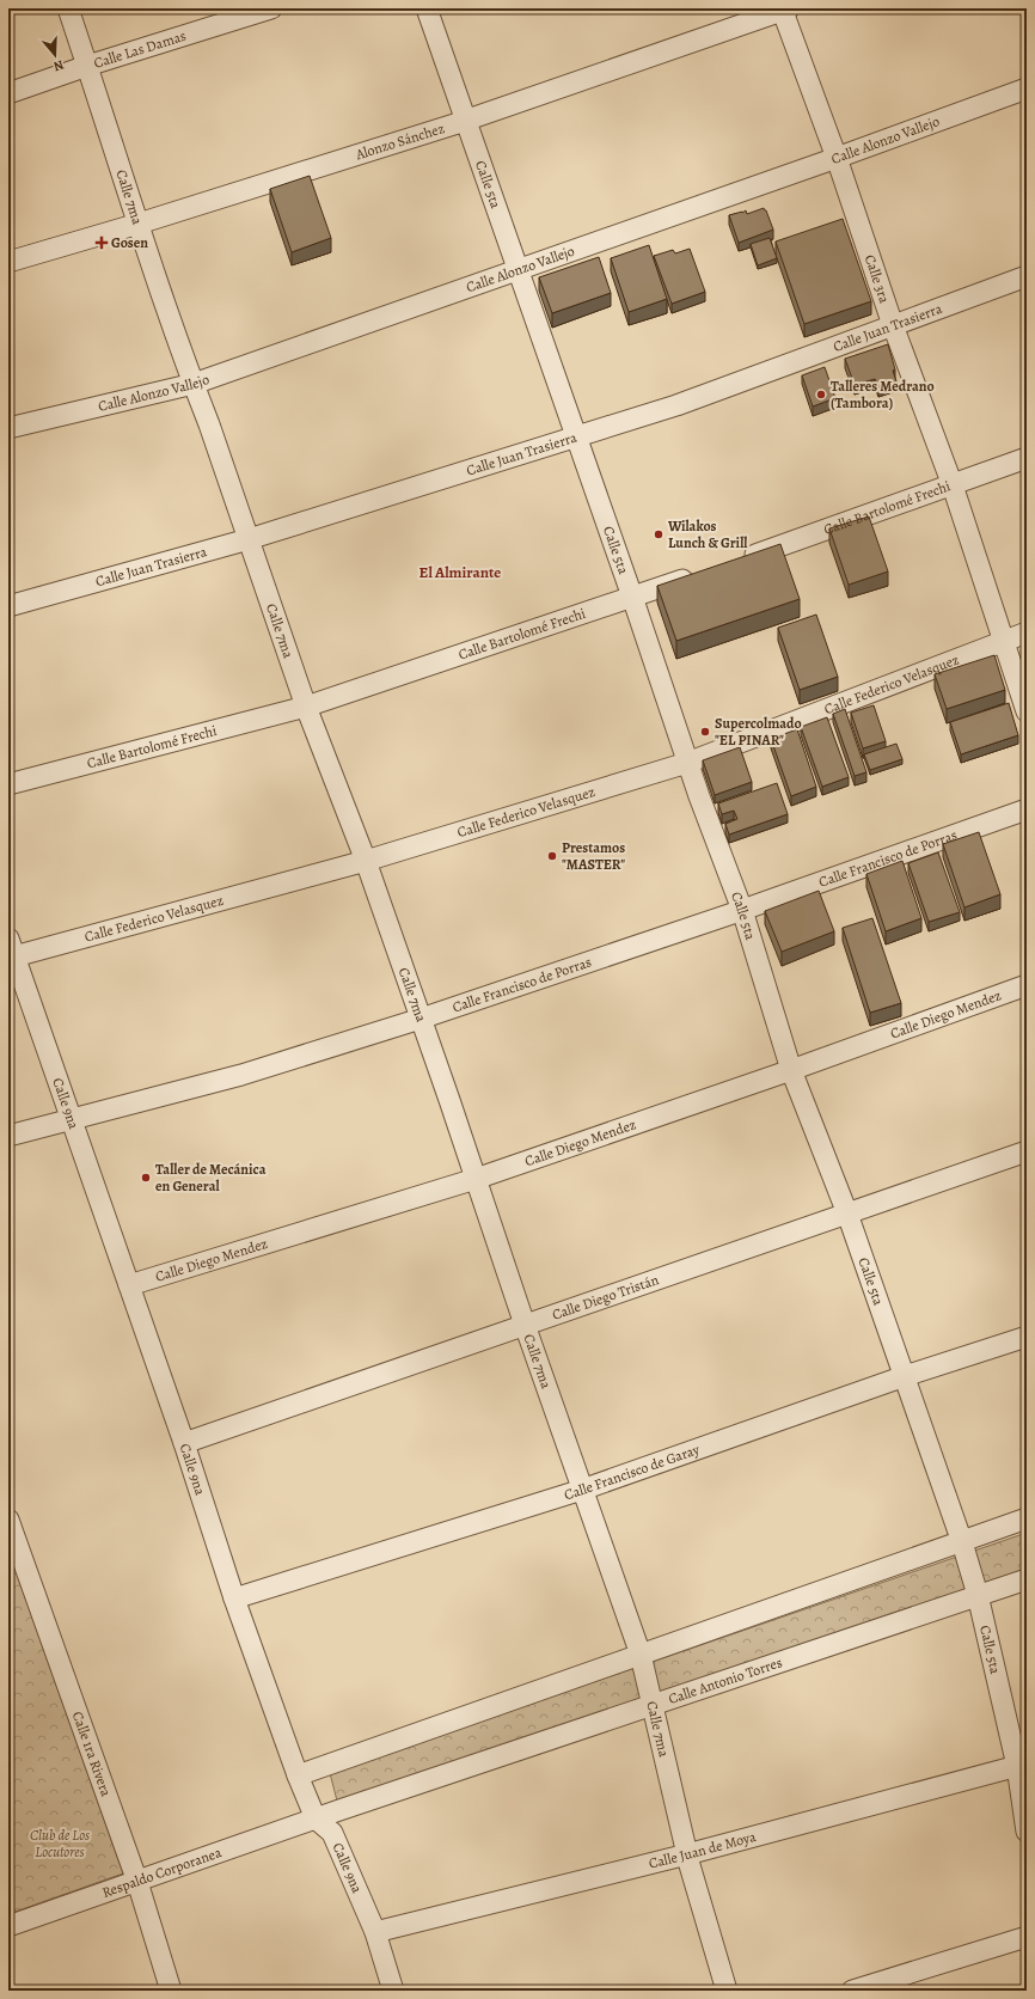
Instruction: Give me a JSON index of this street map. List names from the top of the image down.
{
  "streets": {
    "street": [
      "Calle Las Damas",
      "Calle Alonzo Vallejo",
      "Alonzo Sánchez",
      "Calle 5ta",
      "Calle 7ma",
      "Calle 3ra",
      "Calle Juan Trasierra",
      "Calle Bartolomé Frechi",
      "Calle Federico Velasquez",
      "Calle Francisco de Porras",
      "Calle Diego Mendez",
      "Calle 9na",
      "Calle Diego Tristán",
      "Calle Francisco de Garay",
      "Calle Antonio Torres",
      "Calle 1ra Rivera",
      "Calle Juan de Moya",
      "Respaldo Corporanea"
    ]
  },
  "crossings": [
    ["Calle Las Damas", "Calle 7ma"],
    ["Calle Alonzo Vallejo", "Calle 5ta"],
    ["Calle Alonzo Vallejo", "Calle 7ma"],
    ["Calle Alonzo Vallejo", "Calle 3ra"],
    ["Alonzo Sánchez", "Calle 5ta"],
    ["Alonzo Sánchez", "Calle 7ma"],
    ["Alonzo Sánchez", "Calle 3ra"],
    ["Calle 5ta", "Calle Juan Trasierra"],
    ["Calle 5ta", "Calle Bartolomé Frechi"],
    ["Calle 5ta", "Calle Federico Velasquez"],
    ["Calle 5ta", "Calle Francisco de Porras"],
    ["Calle 5ta", "Calle Diego Mendez"],
    ["Calle 5ta", "Calle Diego Tristán"],
    ["Calle 5ta", "Calle Francisco de Garay"],
    ["Calle 5ta", "Calle Antonio Torres"],
    ["Calle 5ta", "Calle Juan de Moya"],
    ["Calle 7ma", "Calle Juan Trasierra"],
    ["Calle 7ma", "Calle Bartolomé Frechi"],
    ["Calle 7ma", "Calle Federico Velasquez"],
    ["Calle 7ma", "Calle Francisco de Porras"],
    ["Calle 7ma", "Calle Diego Mendez"],
    ["Calle 7ma", "Calle Diego Tristán"],
    ["Calle 7ma", "Calle Francisco de Garay"],
    ["Calle 7ma", "Calle Antonio Torres"],
    ["Calle 7ma", "Calle Juan de Moya"],
    ["Calle 3ra", "Calle Juan Trasierra"],
    ["Calle 3ra", "Calle Bartolomé Frechi"],
    ["Calle 3ra", "Calle Federico Velasquez"],
    ["Calle Federico Velasquez", "Calle 9na"],
    ["Calle Francisco de Porras", "Calle 9na"],
    ["Calle Diego Mendez", "Calle 9na"],
    ["Calle 9na", "Calle Diego Tristán"],
    ["Calle 9na", "Calle Francisco de Garay"],
    ["Calle 9na", "Calle Antonio Torres"],
    ["Calle 9na", "Calle Juan de Moya"],
    ["Calle 9na", "Respaldo Corporanea"],
    ["Calle Antonio Torres", "Respaldo Corporanea"],
    ["Calle 1ra Rivera", "Respaldo Corporanea"]
  ],
  "districts": ["El Almirante"],
  "parks": ["Club de Los Locutores"],
  "places": {
    "health": ["Gosen"],
    "other": [
      "Talleres Medrano (Tambora)",
      "Wilakos Lunch & Grill",
      "Supercolmado \"EL PINAR\"",
      "Prestamos \"MASTER\"",
      "Taller de Mecánica en General"
    ]
  },
  "north": "bottom"
}
